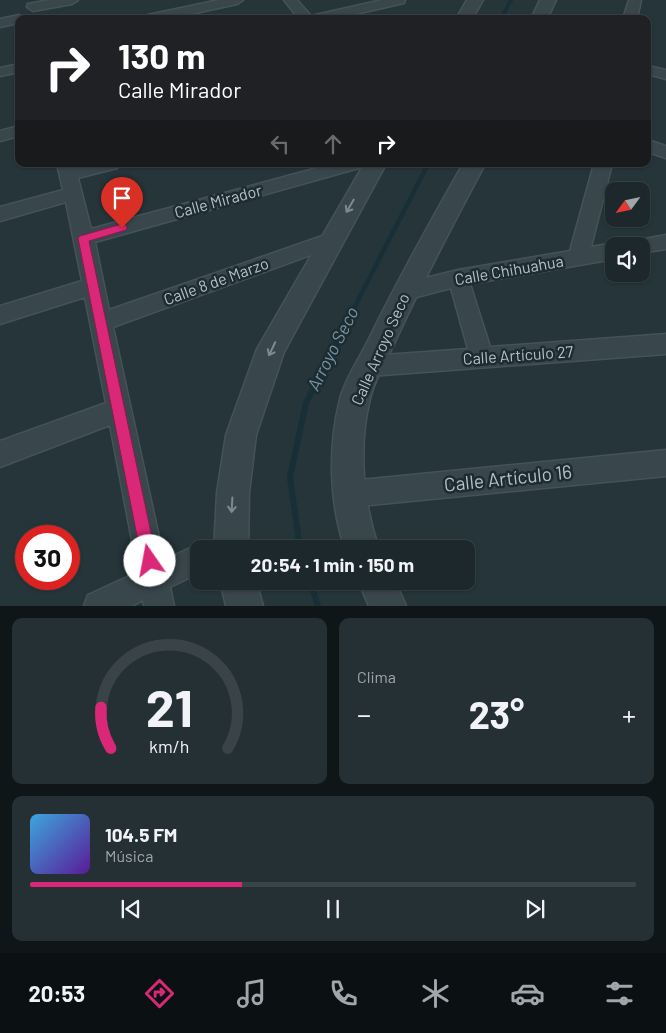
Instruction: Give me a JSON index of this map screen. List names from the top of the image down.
{
  "streets": {
    "street": [
      "Calle Mirador",
      "Calle Chihuahua",
      "Calle 8 de Marzo",
      "Calle Arroyo Seco",
      "Calle Artículo 27",
      "Calle Artículo 16"
    ]
  },
  "crossings": [
    ["Calle Chihuahua", "Calle Arroyo Seco"],
    ["Calle Arroyo Seco", "Calle Artículo 27"],
    ["Calle Arroyo Seco", "Calle Artículo 16"]
  ],
  "water": ["Arroyo Seco"],
  "north": "bottom left",
  "page": {
    "turn": ["130 m", "Calle Mirador"],
    "limit": "30",
    "trip": "20:54 · 1 min · 150 m",
    "tile": "Clima",
    "heat": ["−", "23°", "+"],
    "song": ["104.5 FM", "Música"],
    "tabs": "20:53",
    "gauge": ["21", "km/h"]
  }
}
